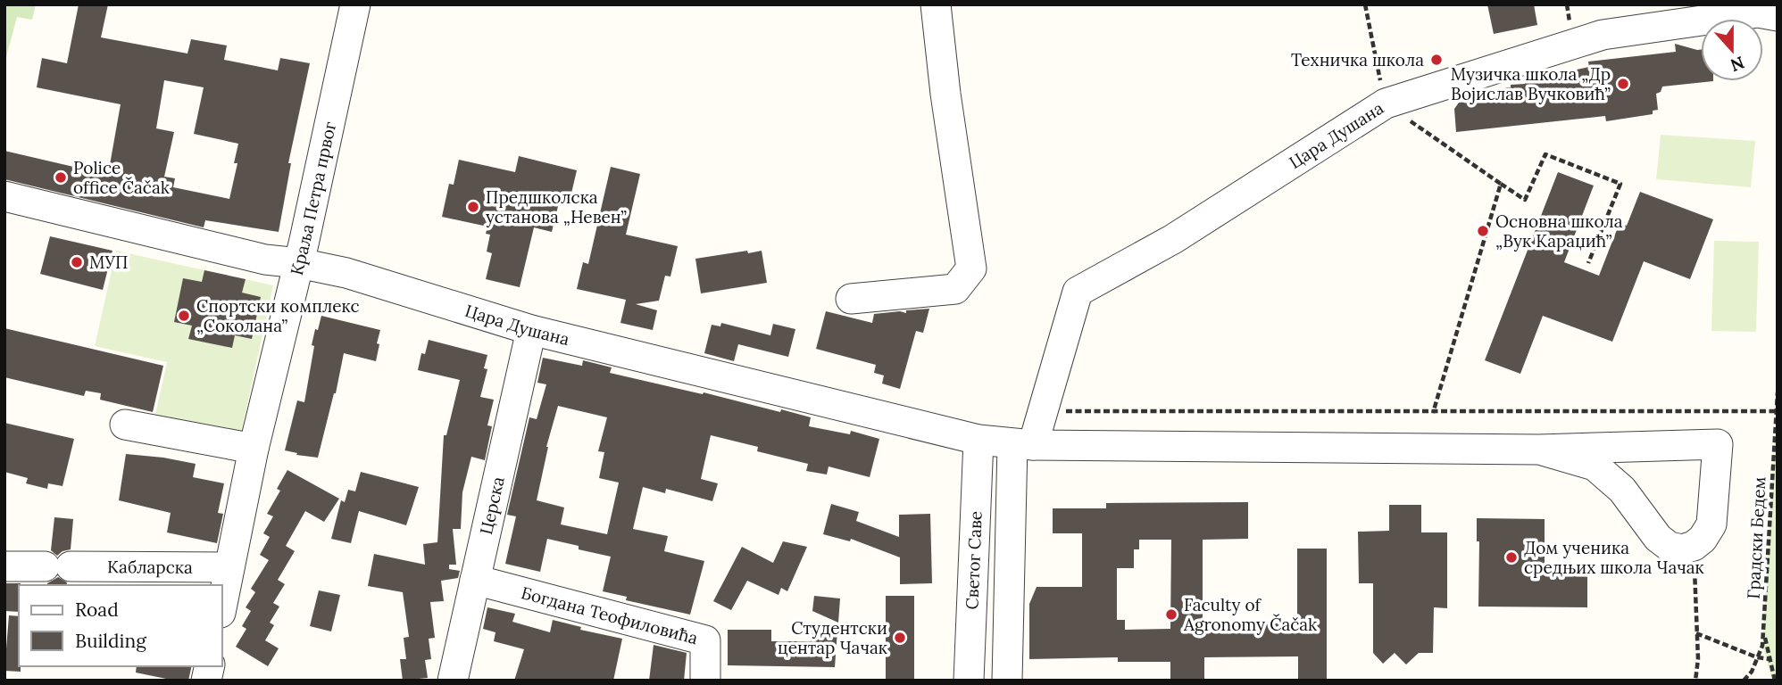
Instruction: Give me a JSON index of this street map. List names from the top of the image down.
{
  "streets": {
    "street": [
      "Цара Душана",
      "Краља Петра првог",
      "Церска",
      "Светог Саве",
      "Кабларска",
      "Богдана Теофиловића"
    ],
    "path": ["Градски Бедем"]
  },
  "crossings": [
    ["Цара Душана", "Краља Петра првог"],
    ["Цара Душана", "Церска"],
    ["Цара Душана", "Светог Саве"],
    ["Краља Петра првог", "Кабларска"],
    ["Церска", "Богдана Теофиловића"]
  ],
  "places": [
    "Техничка школа",
    "Музичка школа „Др Војислав Вучковић”",
    "Police office Čačak",
    "Предшколска установа „Невен”",
    "Основна школа „Вук Караџић”",
    "МУП",
    "Спортски комплекс „Соколана”",
    "Дом ученика средњих школа Чачак",
    "Faculty of Agronomy Čačak",
    "Студентски центар Чачак"
  ],
  "legend": ["Road", "Building"],
  "north": "bottom"
}
